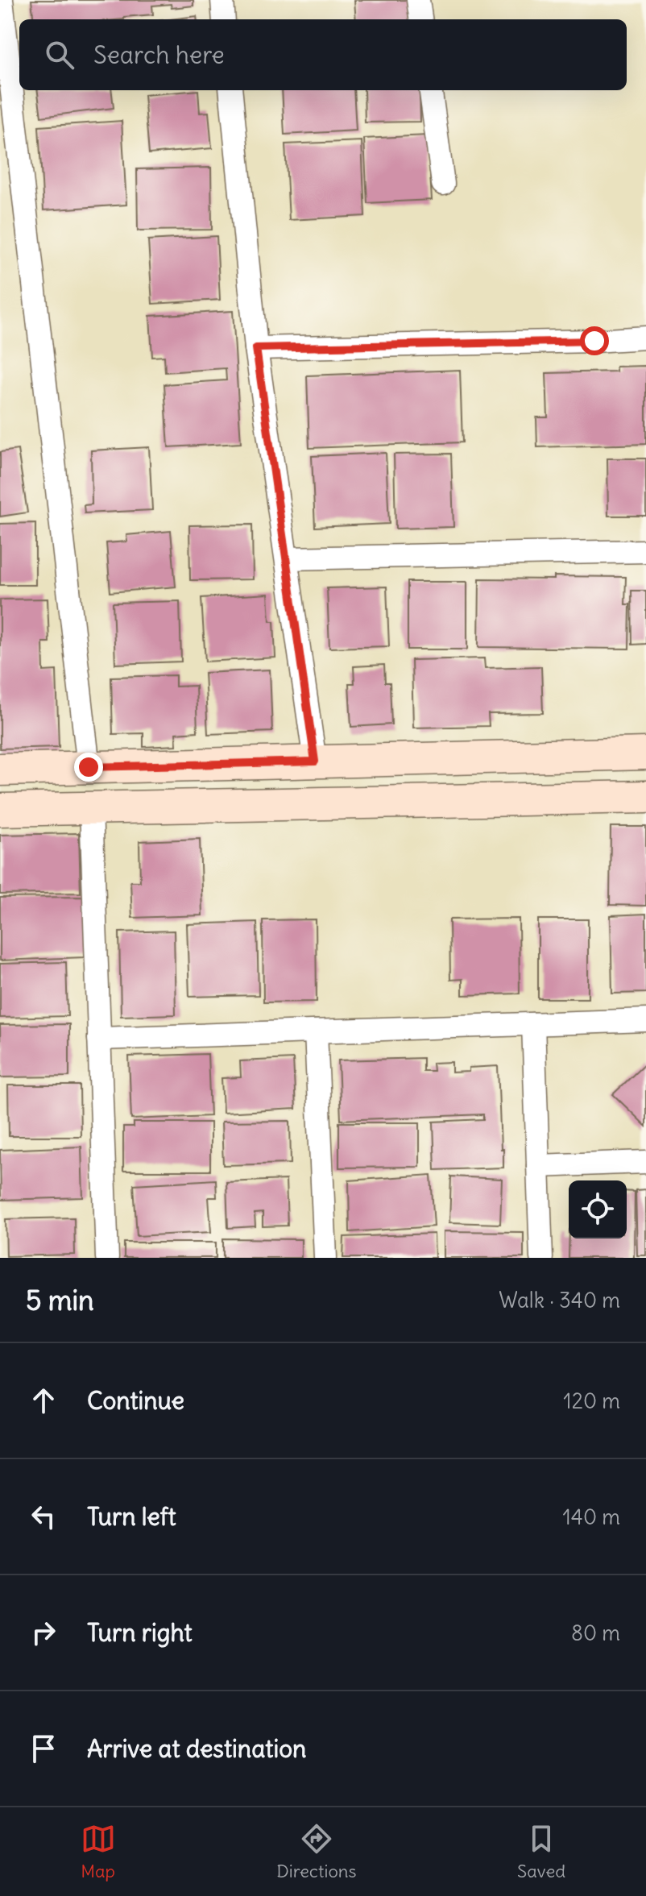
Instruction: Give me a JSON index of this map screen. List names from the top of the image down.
{
  "page": {
    "search": "Search here",
    "heading": ["5 min", "Walk · 340 m"],
    "list": [
      ["Continue", "120 m"],
      ["Turn left", "140 m"],
      ["Turn right", "80 m"],
      "Arrive at destination"
    ],
    "nav": ["Map", "Directions", "Saved"]
  }
}
